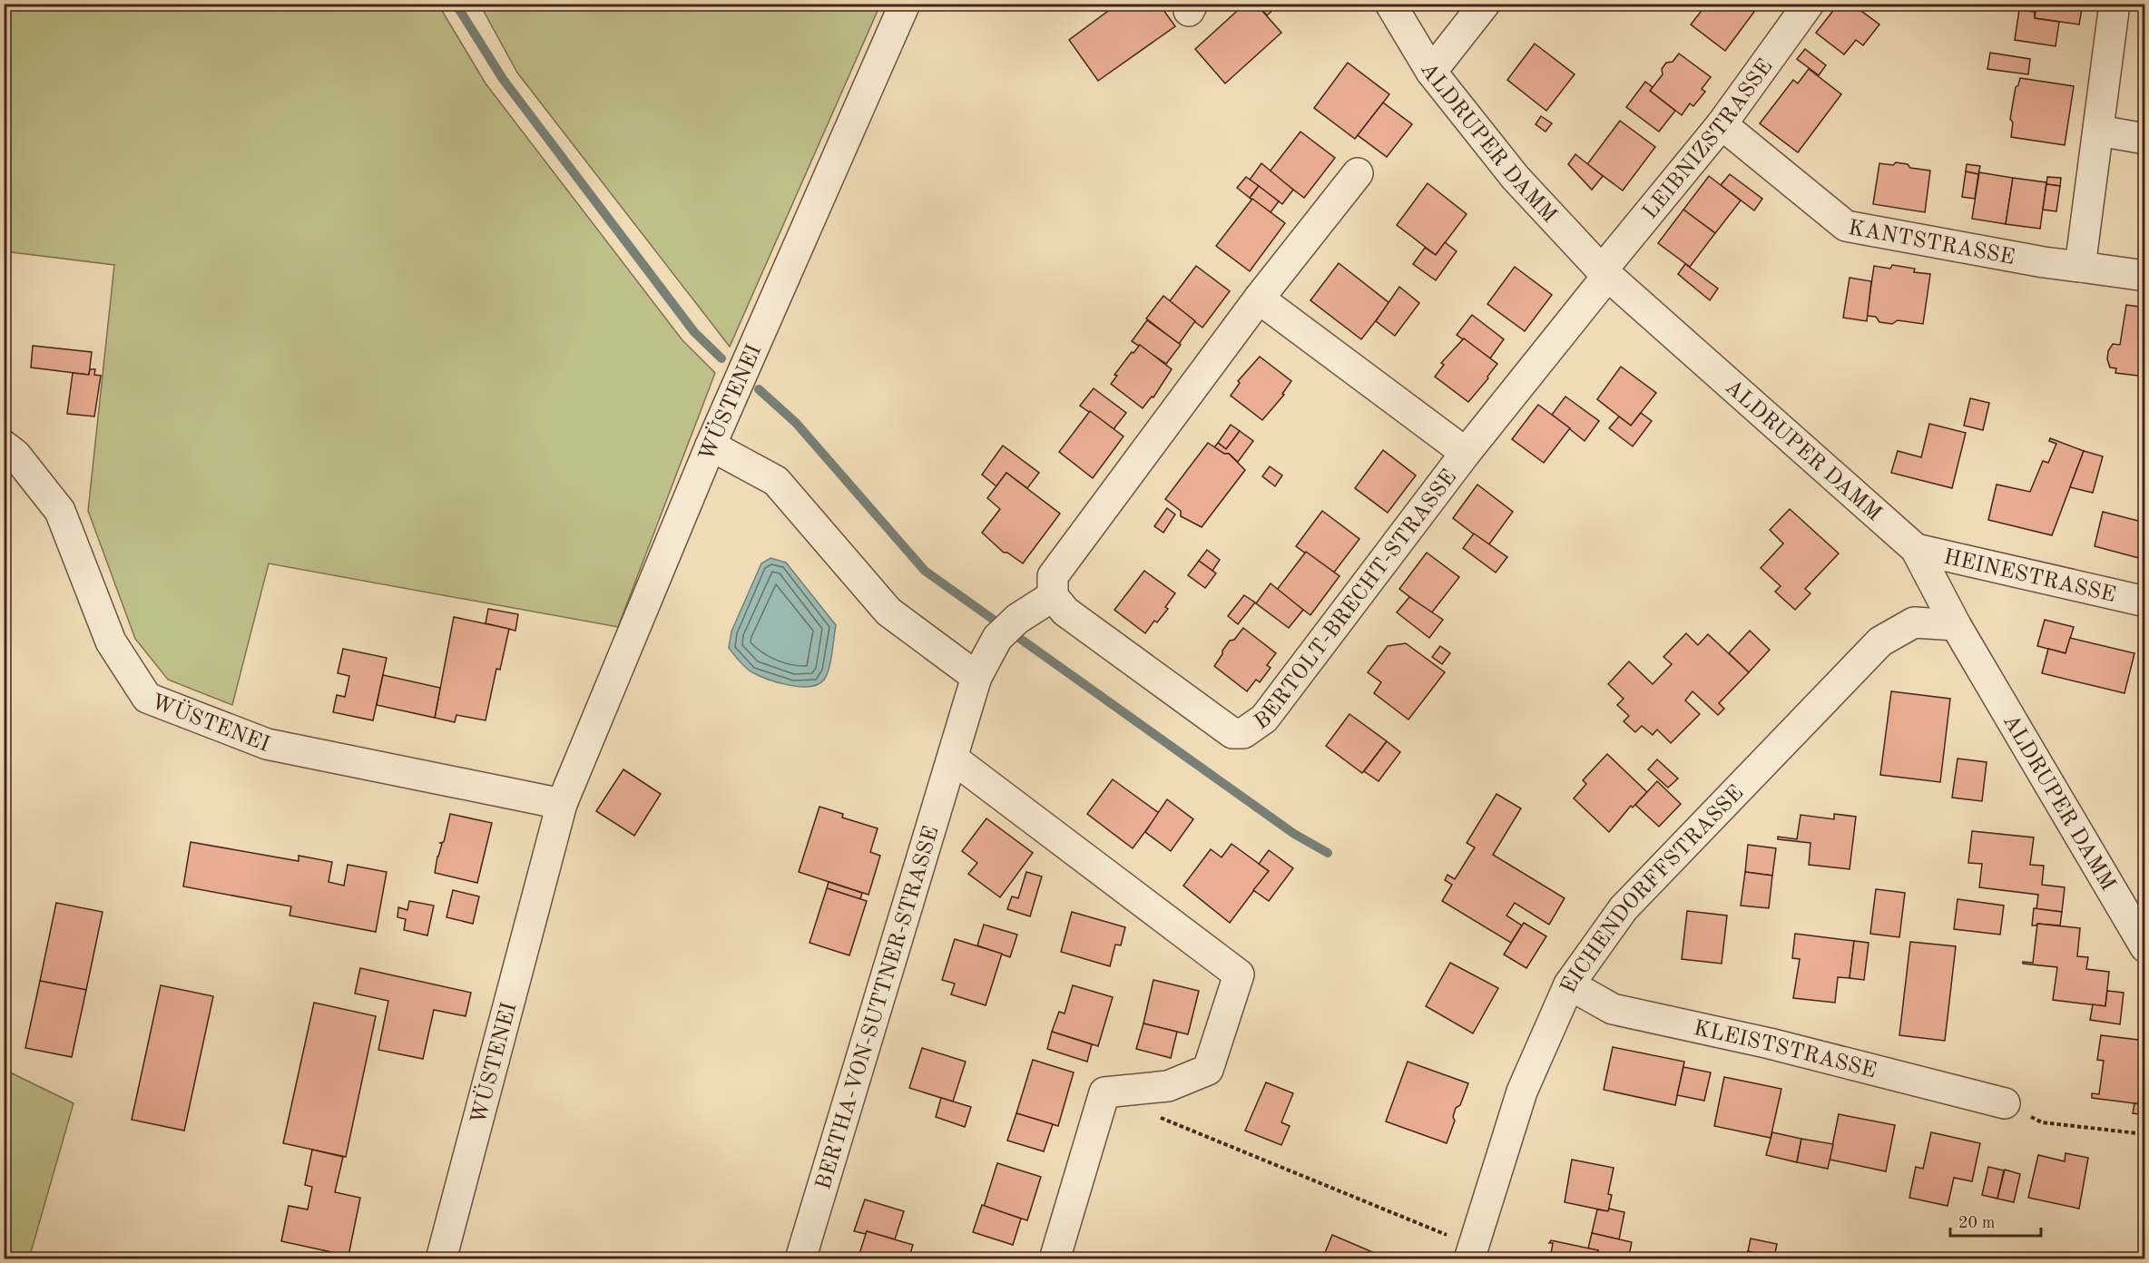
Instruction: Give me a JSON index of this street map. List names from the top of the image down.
{
  "streets": {
    "street": [
      "LEIBNIZSTRASSE",
      "ALDRUPER DAMM",
      "KANTSTRASSE",
      "WÜSTENEI",
      "HEINESTRASSE",
      "BERTOLT-BRECHT-STRASSE",
      "EICHENDORFFSTRASSE",
      "BERTHA-VON-SUTTNER-STRASSE",
      "KLEISTSTRASSE"
    ]
  },
  "crossings": [
    ["LEIBNIZSTRASSE", "ALDRUPER DAMM"],
    ["LEIBNIZSTRASSE", "KANTSTRASSE"],
    ["LEIBNIZSTRASSE", "BERTOLT-BRECHT-STRASSE"],
    ["ALDRUPER DAMM", "HEINESTRASSE"],
    ["ALDRUPER DAMM", "BERTOLT-BRECHT-STRASSE"],
    ["ALDRUPER DAMM", "EICHENDORFFSTRASSE"],
    ["BERTOLT-BRECHT-STRASSE", "BERTHA-VON-SUTTNER-STRASSE"],
    ["EICHENDORFFSTRASSE", "KLEISTSTRASSE"]
  ],
  "scale_bar": "20 m"
}
